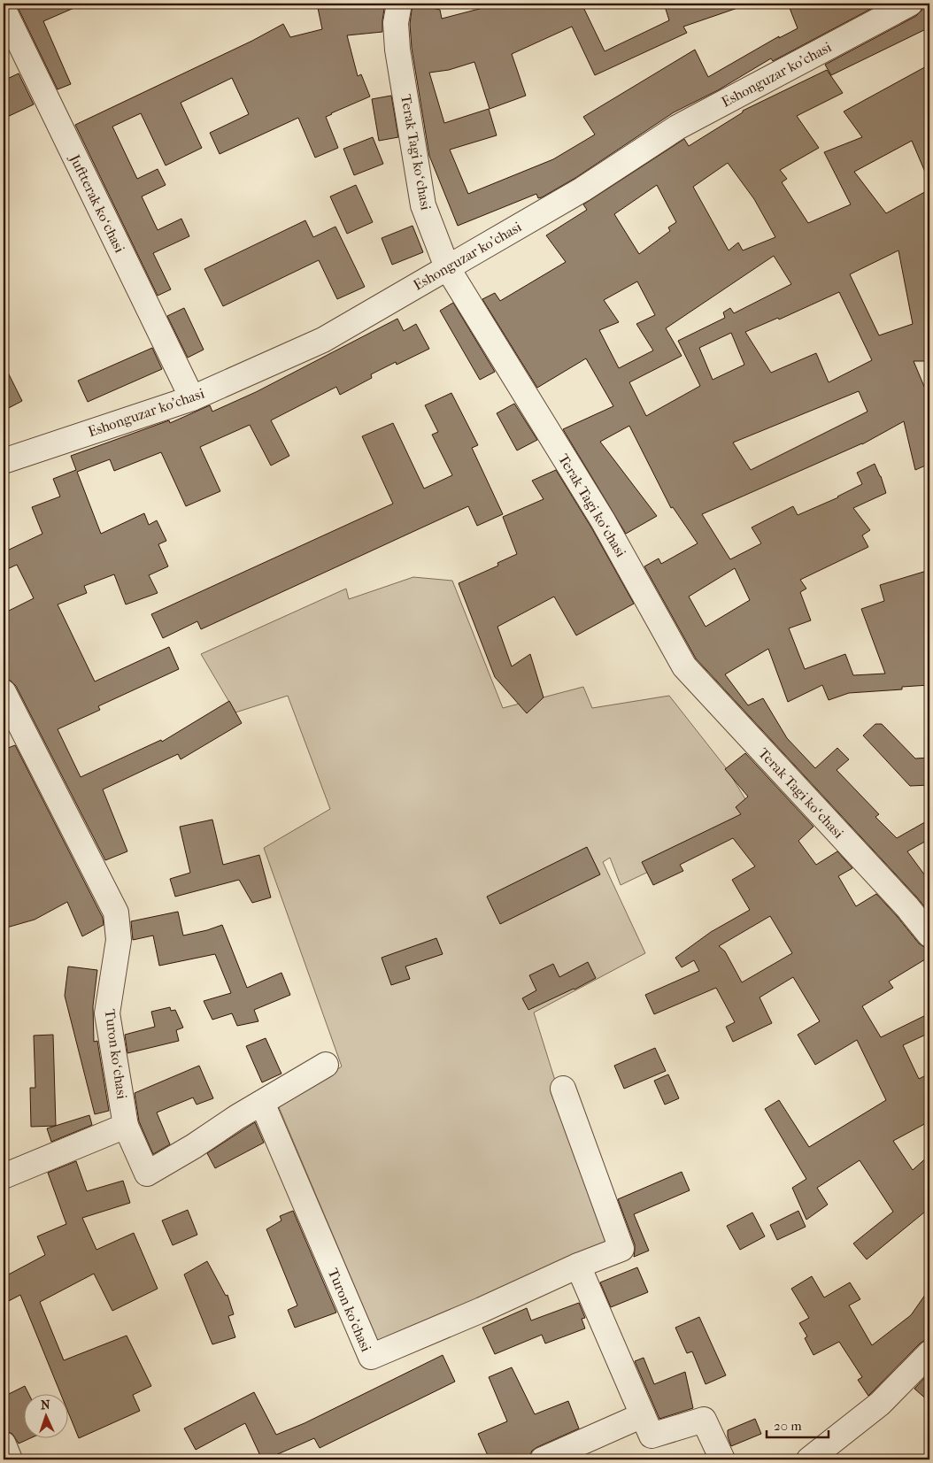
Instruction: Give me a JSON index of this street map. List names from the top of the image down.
{
  "streets": {
    "street": [
      "Eshonguzar ko'chasi",
      "Terak Tagi koʻchasi",
      "Juftterak koʻchasi",
      "Turon koʻchasi",
      "Turon ko'chasi"
    ]
  },
  "crossings": [
    ["Eshonguzar ko'chasi", "Terak Tagi koʻchasi"],
    ["Eshonguzar ko'chasi", "Juftterak koʻchasi"]
  ],
  "scale_bar": "20 m",
  "north": "top"
}
